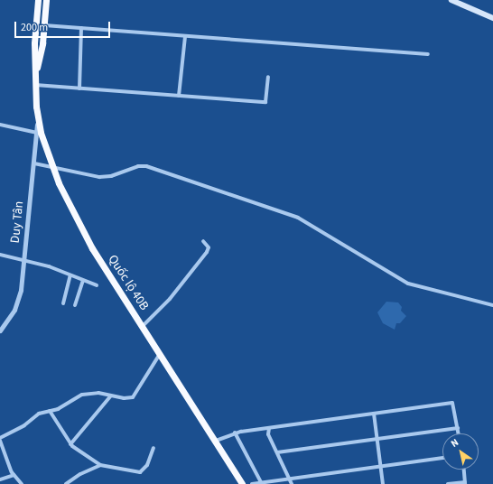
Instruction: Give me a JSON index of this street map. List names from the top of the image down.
{
  "streets": {
    "highway": ["Quốc lộ 40B"],
    "street": ["Duy Tân"]
  },
  "crossings": [
    ["Duy Tân", "Quốc lộ 40B"]
  ],
  "scale_bar": "200 m",
  "north": "top left"
}
